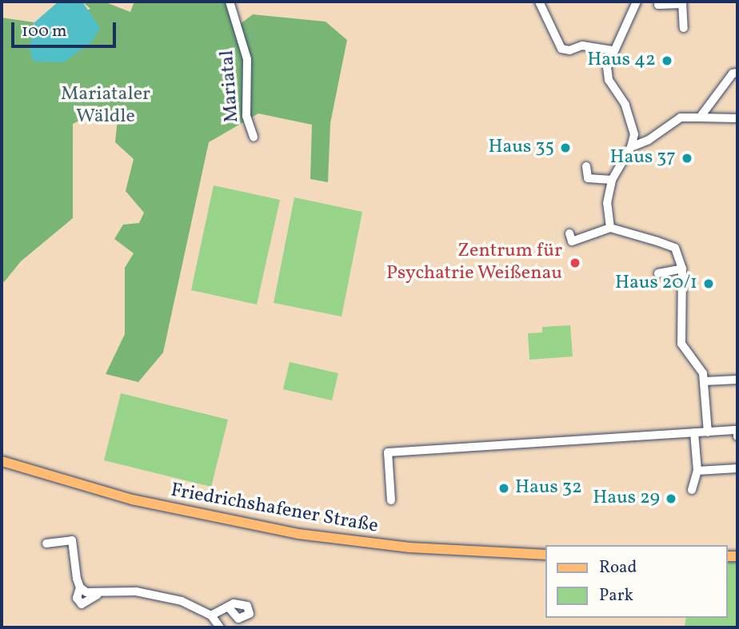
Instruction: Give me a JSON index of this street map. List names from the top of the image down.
{
  "streets": {
    "main road": ["Friedrichshafener Straße"],
    "street": ["Mariatal"]
  },
  "parks": ["Mariataler Wäldle"],
  "places": [
    "Haus 42",
    "Haus 35",
    "Haus 37",
    "Zentrum für Psychatrie Weißenau",
    "Haus 20/1",
    "Haus 32",
    "Haus 29"
  ],
  "legend": ["Road", "Park"],
  "scale_bar": "100 m"
}
